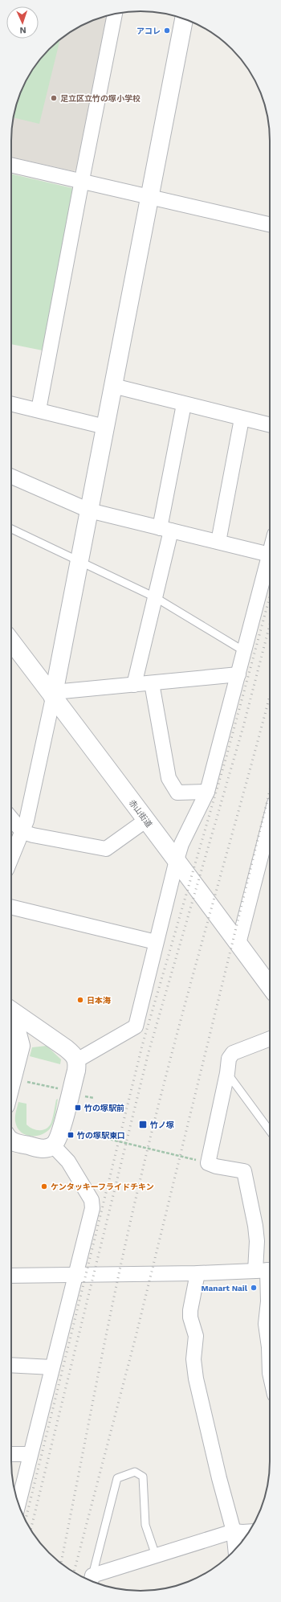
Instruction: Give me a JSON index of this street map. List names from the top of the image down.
{
  "streets": {
    "street": ["赤山街道"]
  },
  "places": {
    "other": [
      "アコレ",
      "足立区立竹の塚小学校",
      "日本海",
      "ケンタッキーフライドチキン",
      "Manart Nail"
    ],
    "transit": ["竹の塚駅前", "竹ノ塚", "竹の塚駅東口"]
  },
  "north": "bottom"
}
